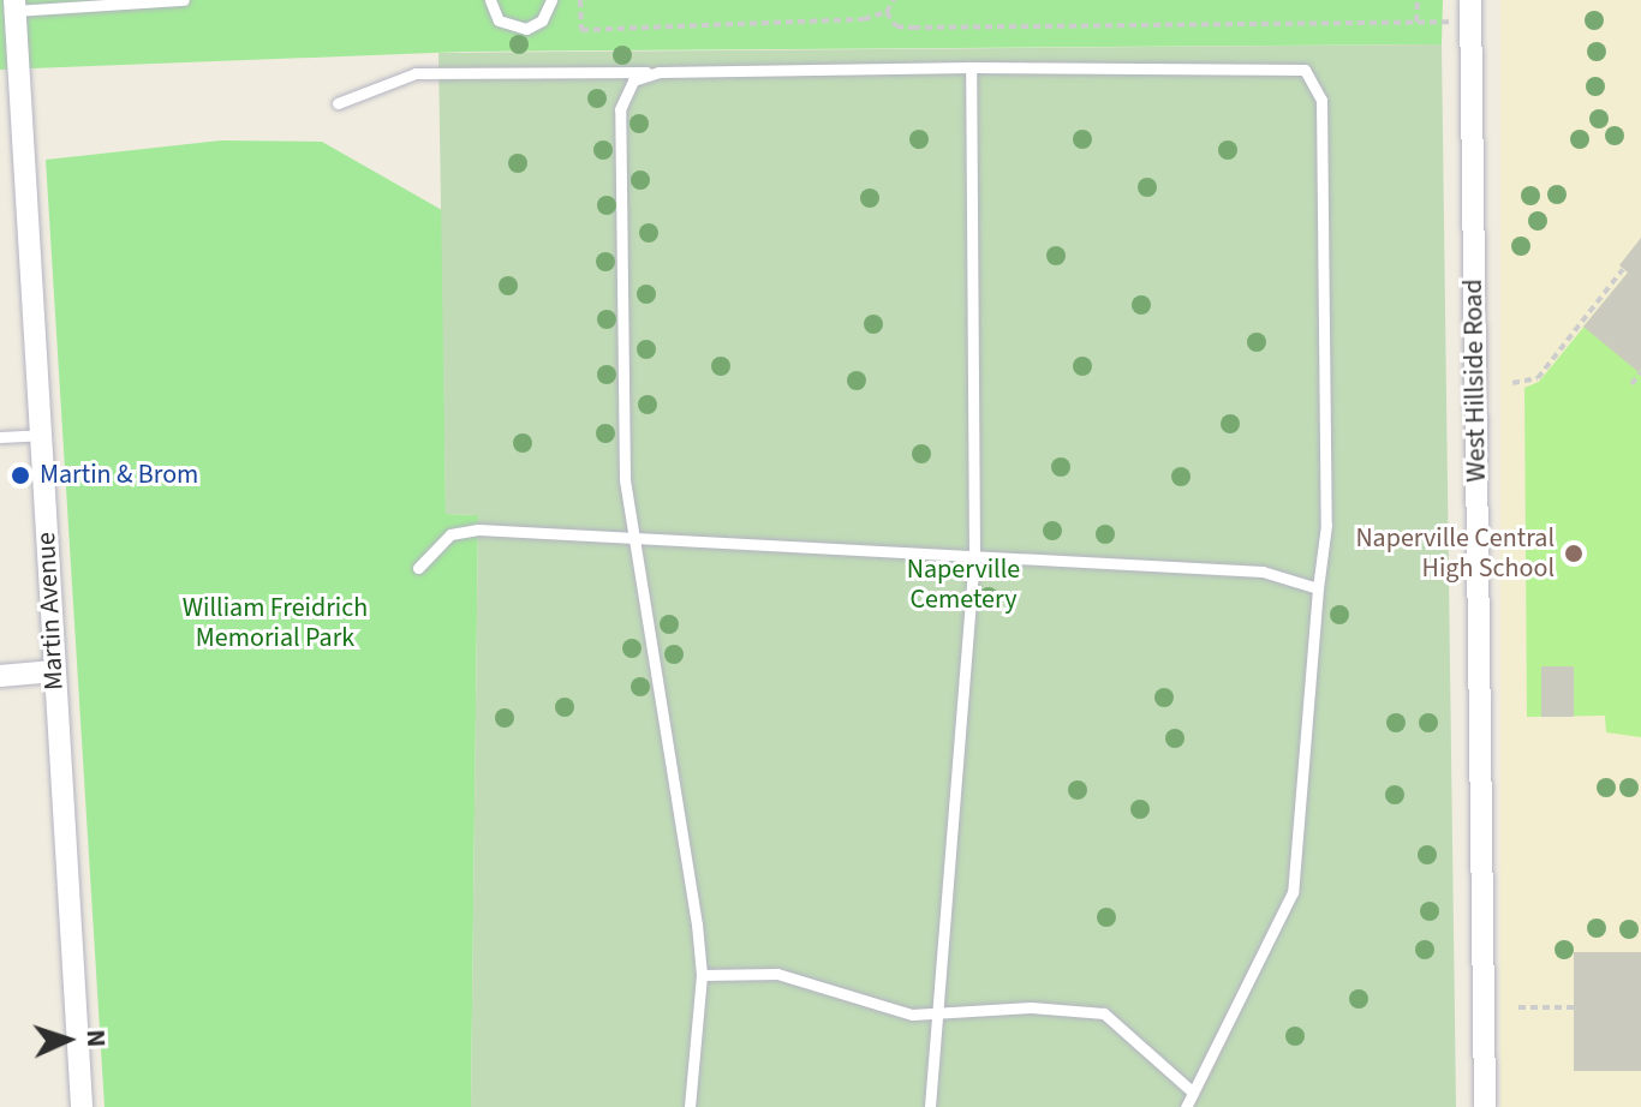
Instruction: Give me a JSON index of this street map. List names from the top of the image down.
{
  "streets": {
    "street": ["West Hillside Road", "Martin Avenue"]
  },
  "parks": ["Naperville Cemetery", "William Freidrich Memorial Park"],
  "places": ["Martin & Brom", "Naperville Central High School"],
  "north": "right"
}
